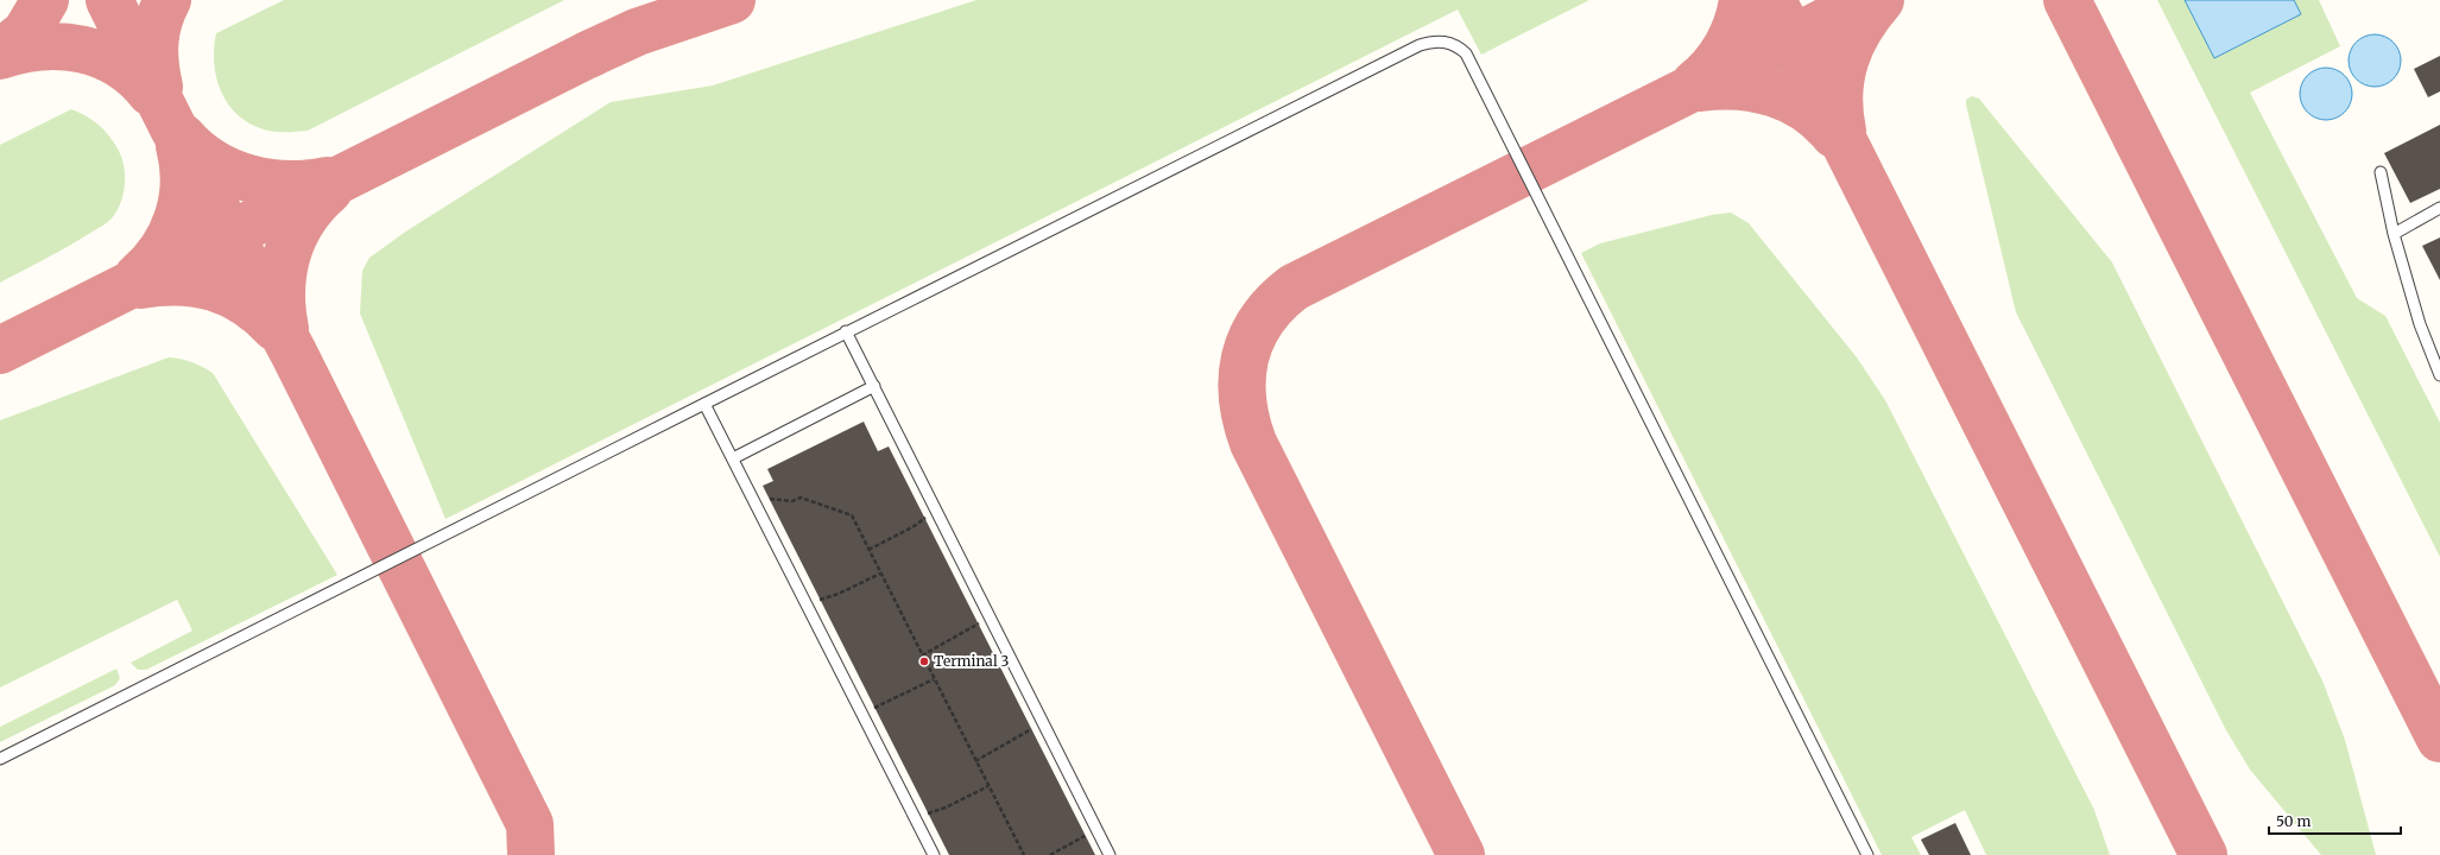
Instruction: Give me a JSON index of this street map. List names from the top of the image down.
{
  "places": ["Terminal 3"],
  "scale_bar": "50 m"
}
